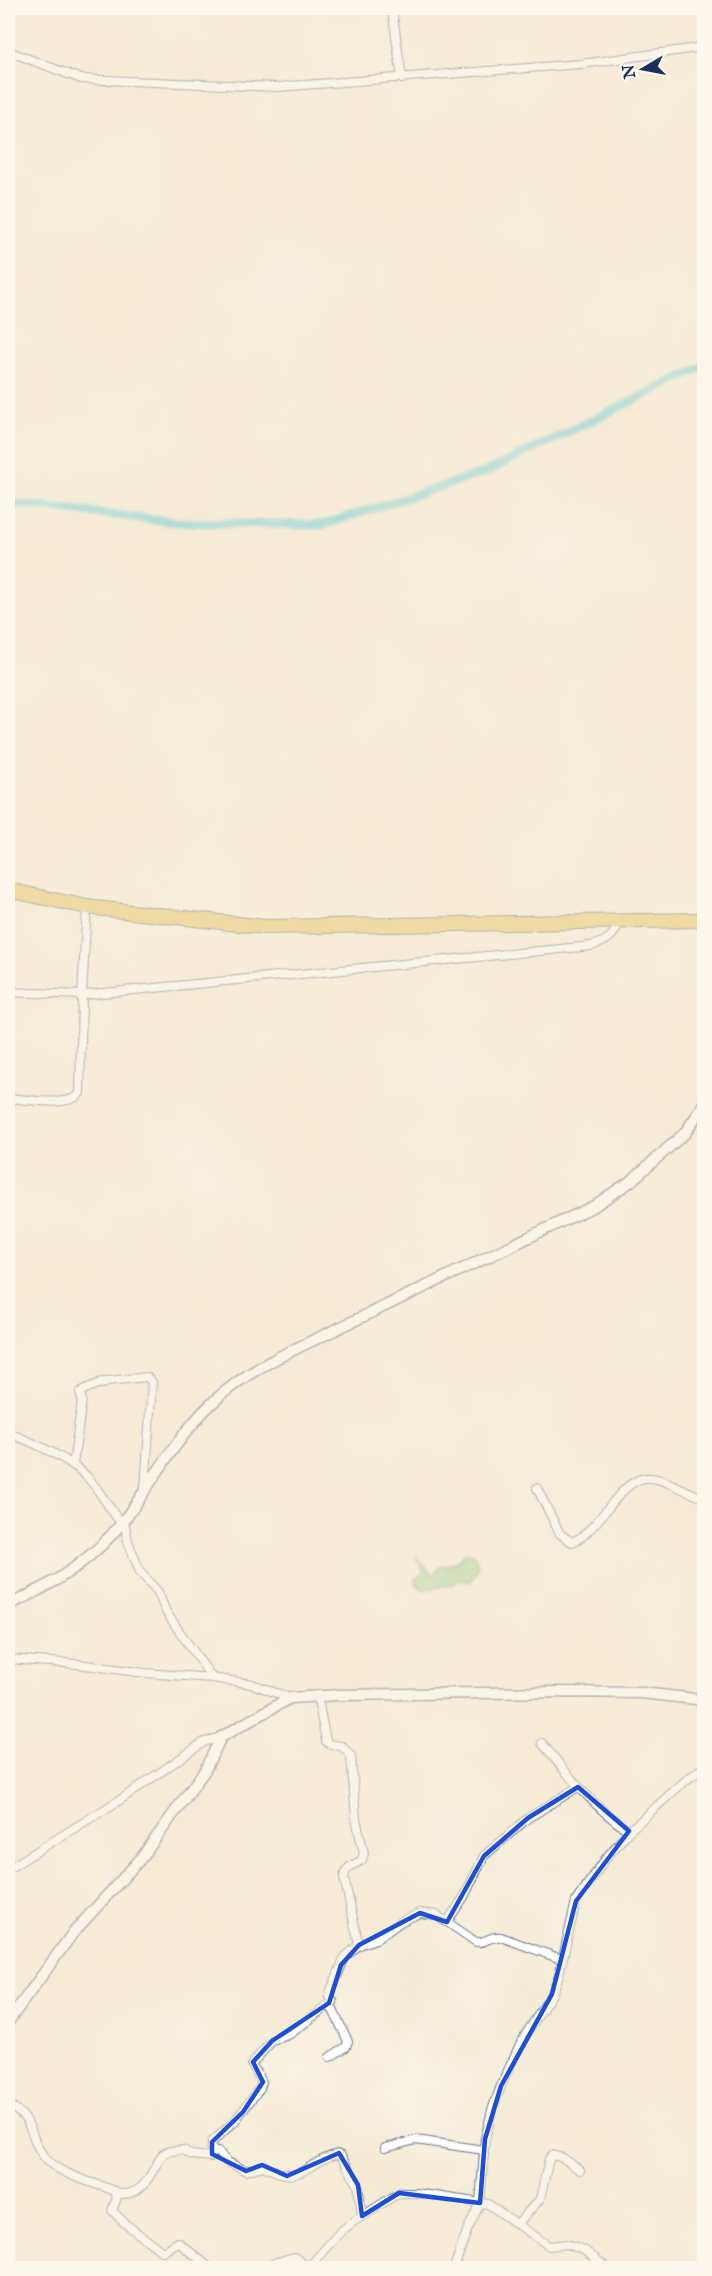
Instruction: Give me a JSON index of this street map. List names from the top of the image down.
{
  "north": "left"
}
